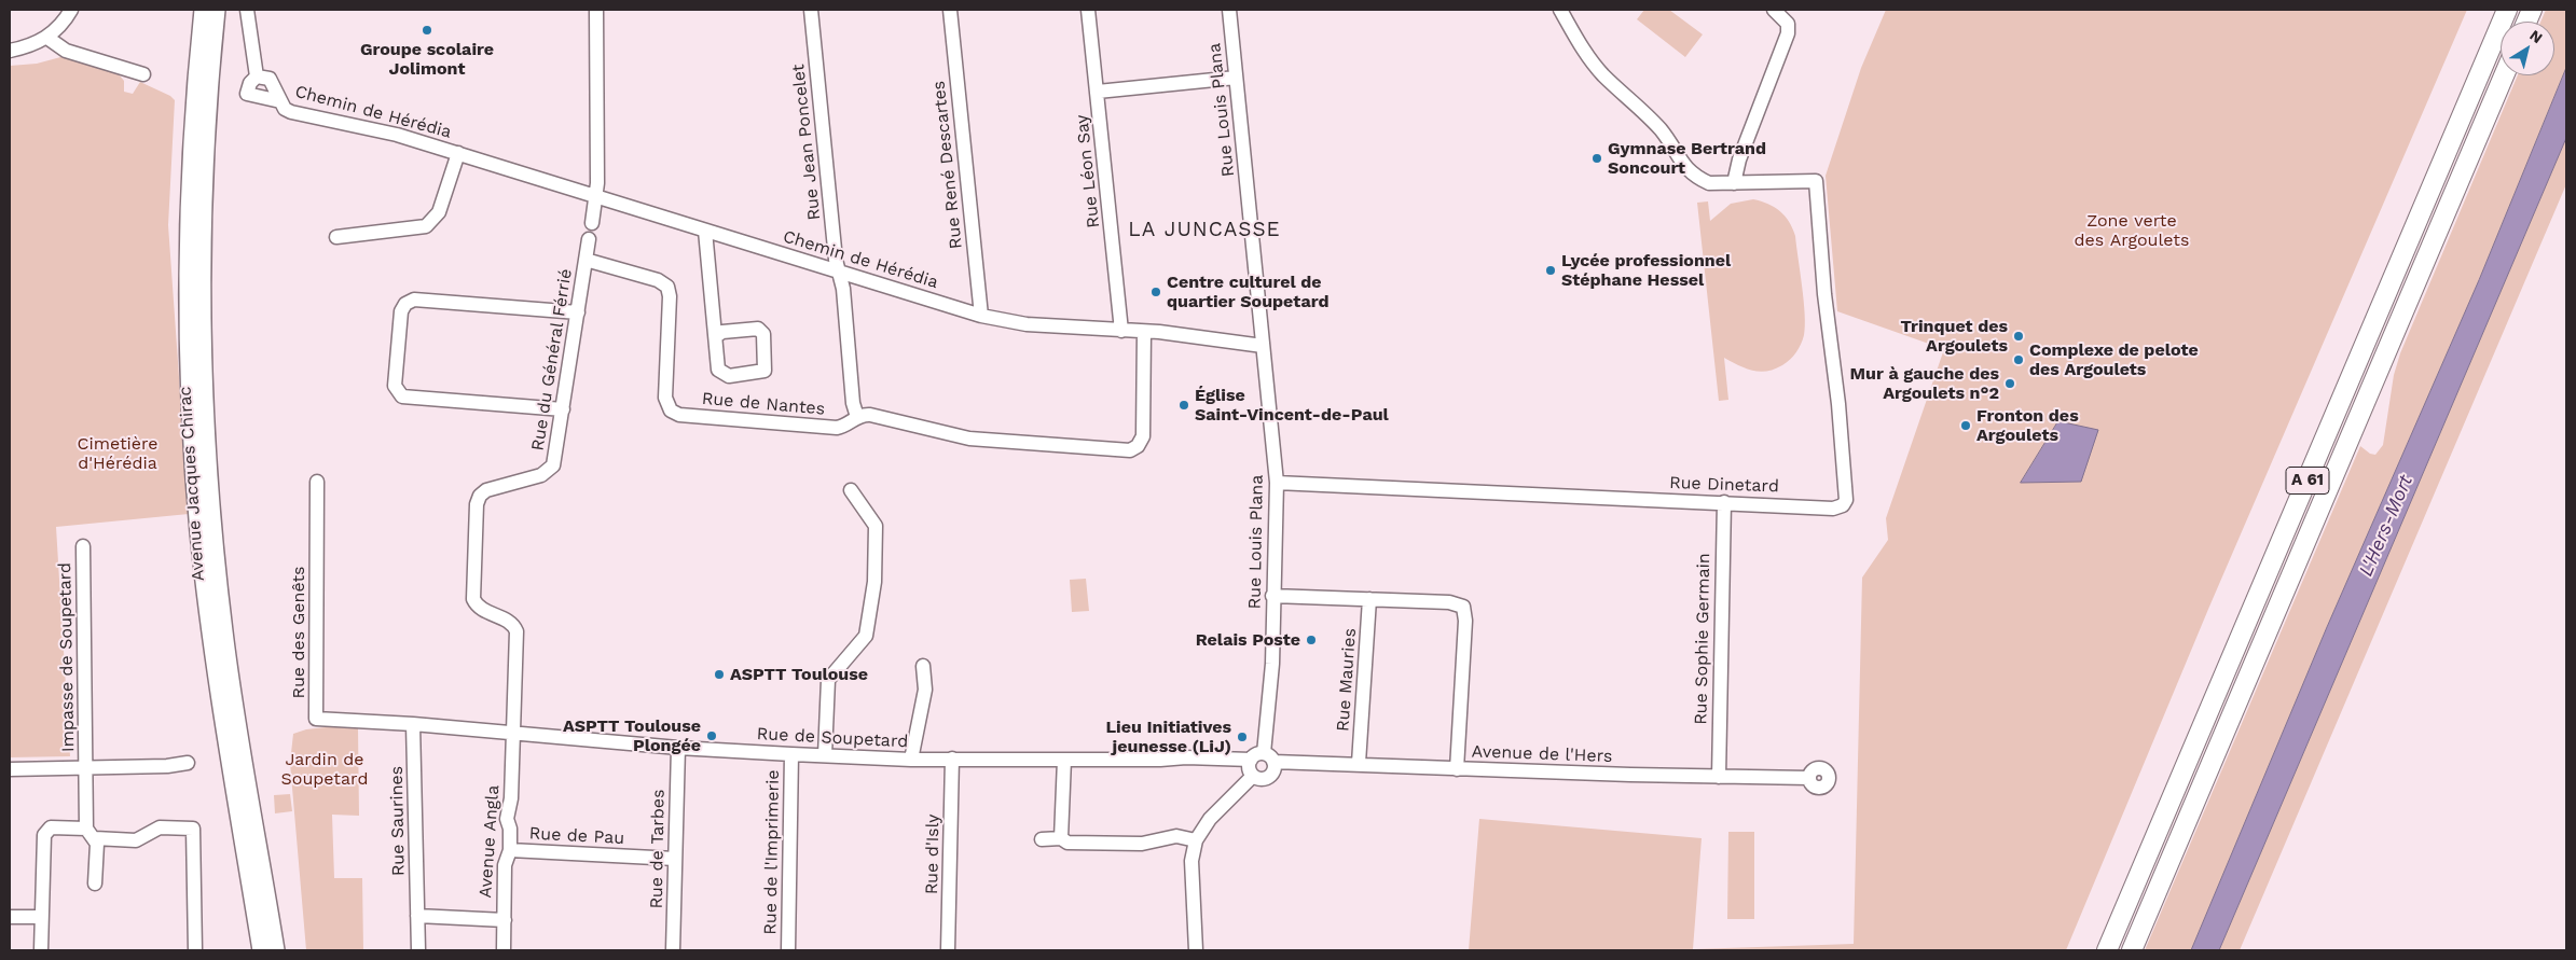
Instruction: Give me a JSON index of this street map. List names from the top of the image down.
{
  "streets": {
    "highway": ["A 61"],
    "main road": ["Avenue Jacques Chirac"],
    "street": [
      "Rue Louis Plana",
      "Chemin de Hérédia",
      "Rue Jean Poncelet",
      "Rue René Descartes",
      "Rue Léon Say",
      "Rue du Général Férrié",
      "Rue de Nantes",
      "Rue Dinetard",
      "Rue des Genêts",
      "Rue Sophie Germain",
      "Impasse de Soupetard",
      "Rue Mauries",
      "Rue de Soupetard",
      "Avenue de l'Hers",
      "Rue Saurines",
      "Rue de Pau",
      "Avenue Angla",
      "Rue de Tarbes",
      "Rue de l'Imprimerie",
      "Rue d'Isly"
    ]
  },
  "crossings": [
    ["Rue Louis Plana", "Chemin de Hérédia"],
    ["Rue Louis Plana", "Rue Dinetard"],
    ["Rue Louis Plana", "Rue de Soupetard"],
    ["Rue Louis Plana", "Avenue de l'Hers"],
    ["Chemin de Hérédia", "Rue Jean Poncelet"],
    ["Chemin de Hérédia", "Rue René Descartes"],
    ["Chemin de Hérédia", "Rue Léon Say"],
    ["Chemin de Hérédia", "Rue de Nantes"],
    ["Rue Jean Poncelet", "Rue de Nantes"],
    ["Rue du Général Férrié", "Rue de Nantes"],
    ["Rue du Général Férrié", "Rue de Soupetard"],
    ["Rue du Général Férrié", "Avenue Angla"],
    ["Rue Dinetard", "Rue Sophie Germain"],
    ["Rue des Genêts", "Rue de Soupetard"],
    ["Rue des Genêts", "Rue Saurines"],
    ["Rue Sophie Germain", "Avenue de l'Hers"],
    ["Rue Mauries", "Avenue de l'Hers"],
    ["Rue de Soupetard", "Avenue de l'Hers"],
    ["Rue de Soupetard", "Rue Saurines"],
    ["Rue de Soupetard", "Avenue Angla"],
    ["Rue de Soupetard", "Rue de Tarbes"],
    ["Rue de Soupetard", "Rue de l'Imprimerie"],
    ["Rue de Soupetard", "Rue d'Isly"],
    ["Rue de Pau", "Avenue Angla"],
    ["Rue de Pau", "Rue de Tarbes"]
  ],
  "districts": ["LA JUNCASSE"],
  "water": ["L'Hers-Mort"],
  "parks": ["Zone verte des Argoulets", "Cimetière d'Hérédia", "Jardin de Soupetard"],
  "places": [
    "Groupe scolaire Jolimont",
    "Gymnase Bertrand Soncourt",
    "Lycée professionnel Stéphane Hessel",
    "Centre culturel de quartier Soupetard",
    "Trinquet des Argoulets",
    "Complexe de pelote des Argoulets",
    "Mur à gauche des Argoulets n°2",
    "Église Saint-Vincent-de-Paul",
    "Fronton des Argoulets",
    "Relais Poste",
    "ASPTT Toulouse",
    "ASPTT Toulouse Plongée",
    "Lieu Initiatives jeunesse (LiJ)"
  ],
  "north": "top right"
}
